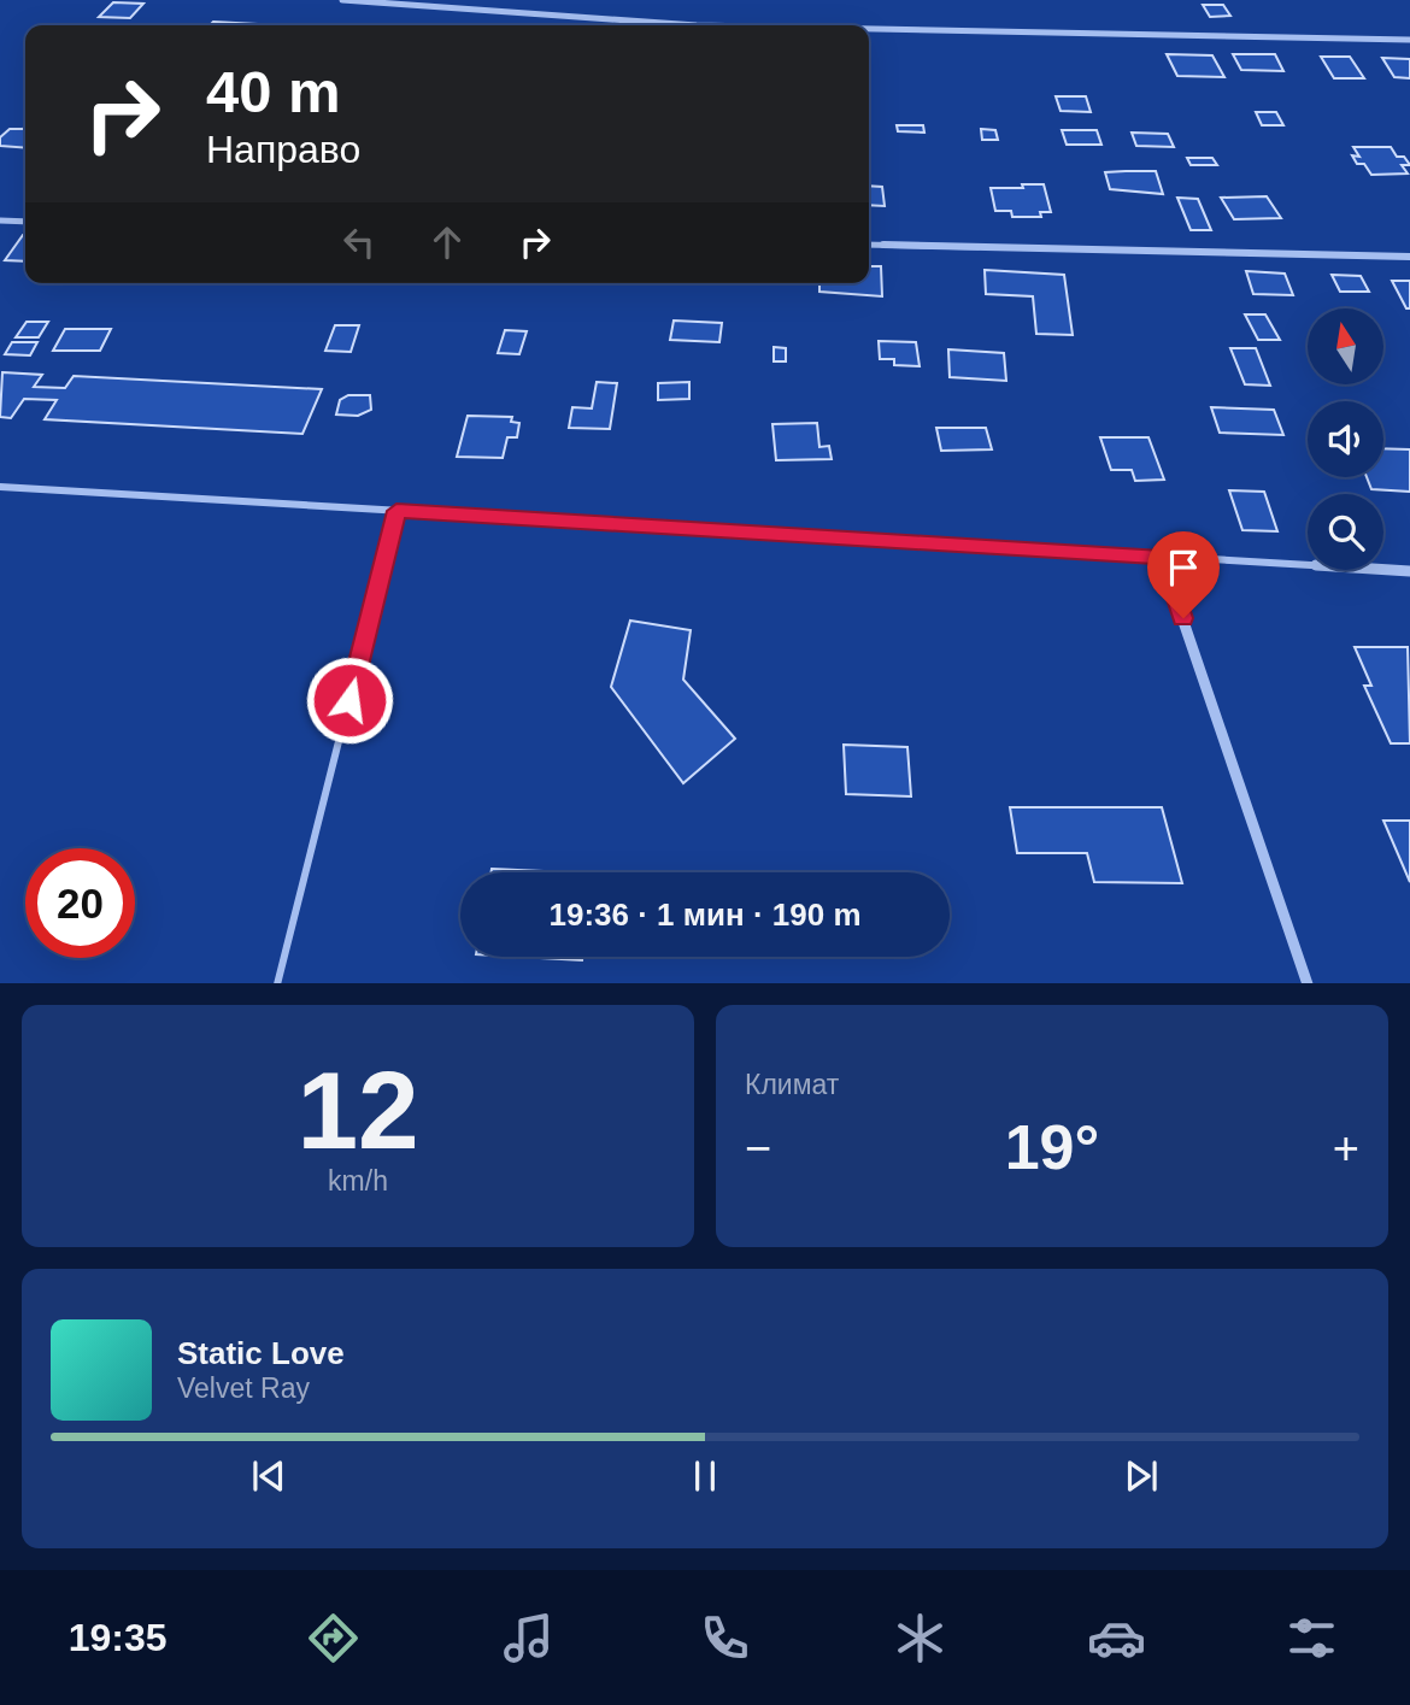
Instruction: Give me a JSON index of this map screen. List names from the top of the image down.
{
  "north": "top",
  "page": {
    "turn": ["40 m", "Направо"],
    "limit": "20",
    "trip": "19:36 · 1 мин · 190 m",
    "tile": [
      ["12", "km/h"],
      "Климат"
    ],
    "heat": ["−", "19°", "+"],
    "song": ["Static Love", "Velvet Ray"],
    "tabs": "19:35"
  }
}
